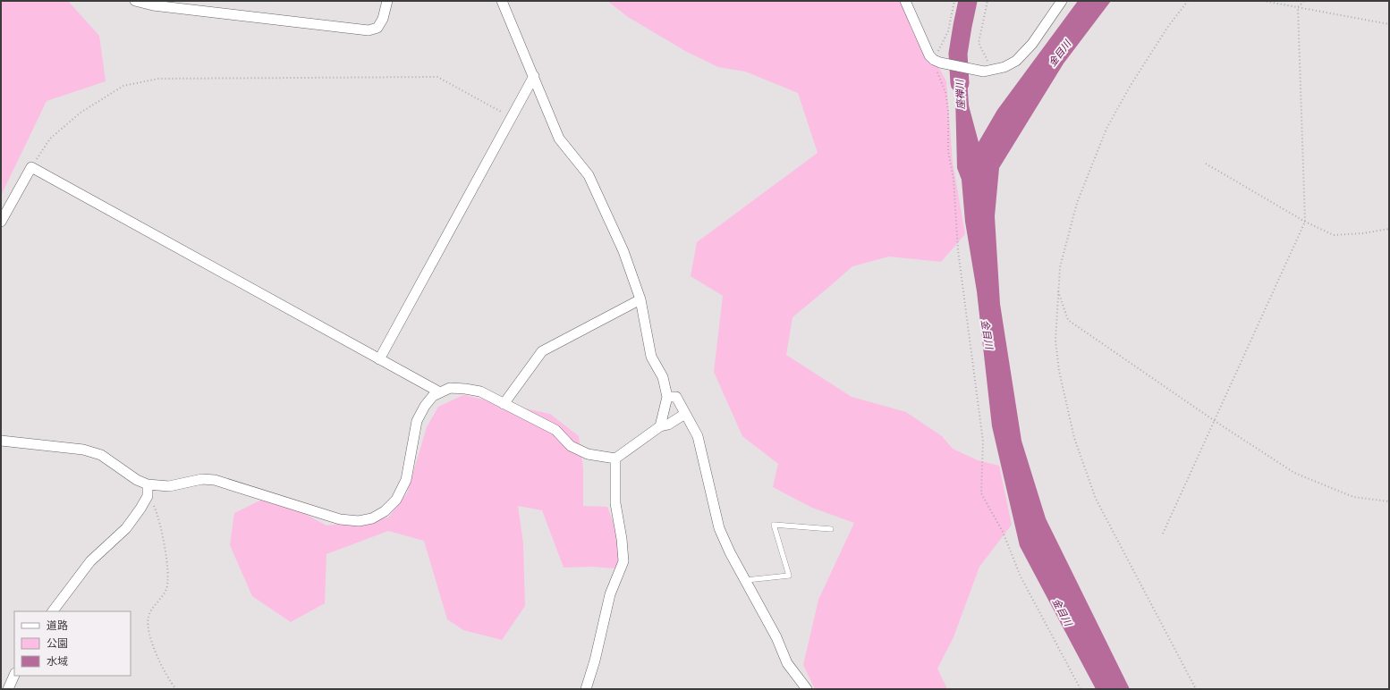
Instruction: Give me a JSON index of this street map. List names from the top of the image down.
{
  "water": ["金目川", "座禅川"],
  "legend": ["道路", "公園", "水域"]
}
